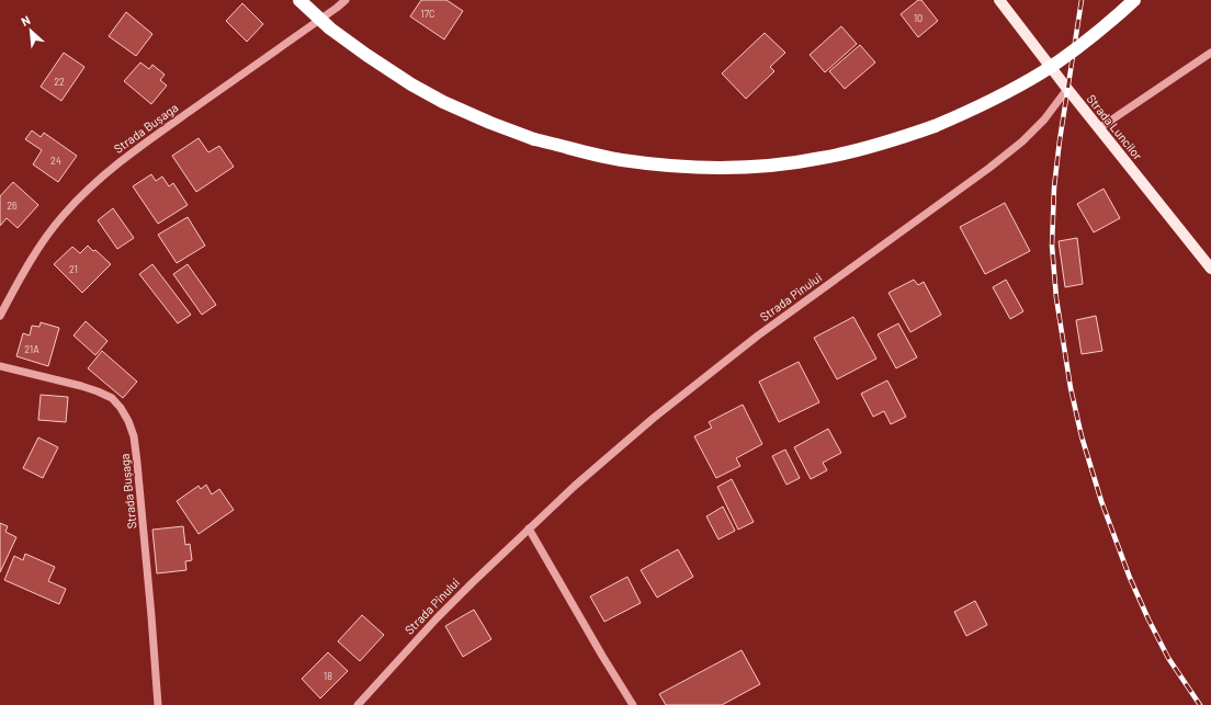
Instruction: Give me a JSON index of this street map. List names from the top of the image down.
{
  "streets": {
    "main road": ["Strada Luncilor"],
    "street": ["Strada Bușaga", "Strada Pinului"]
  },
  "crossings": [
    ["Strada Luncilor", "Strada Pinului"]
  ],
  "house_numbers": [
    "17C",
    "10",
    "22",
    "24",
    "26",
    "21",
    "21A",
    "18"
  ],
  "north": "top left"
}
